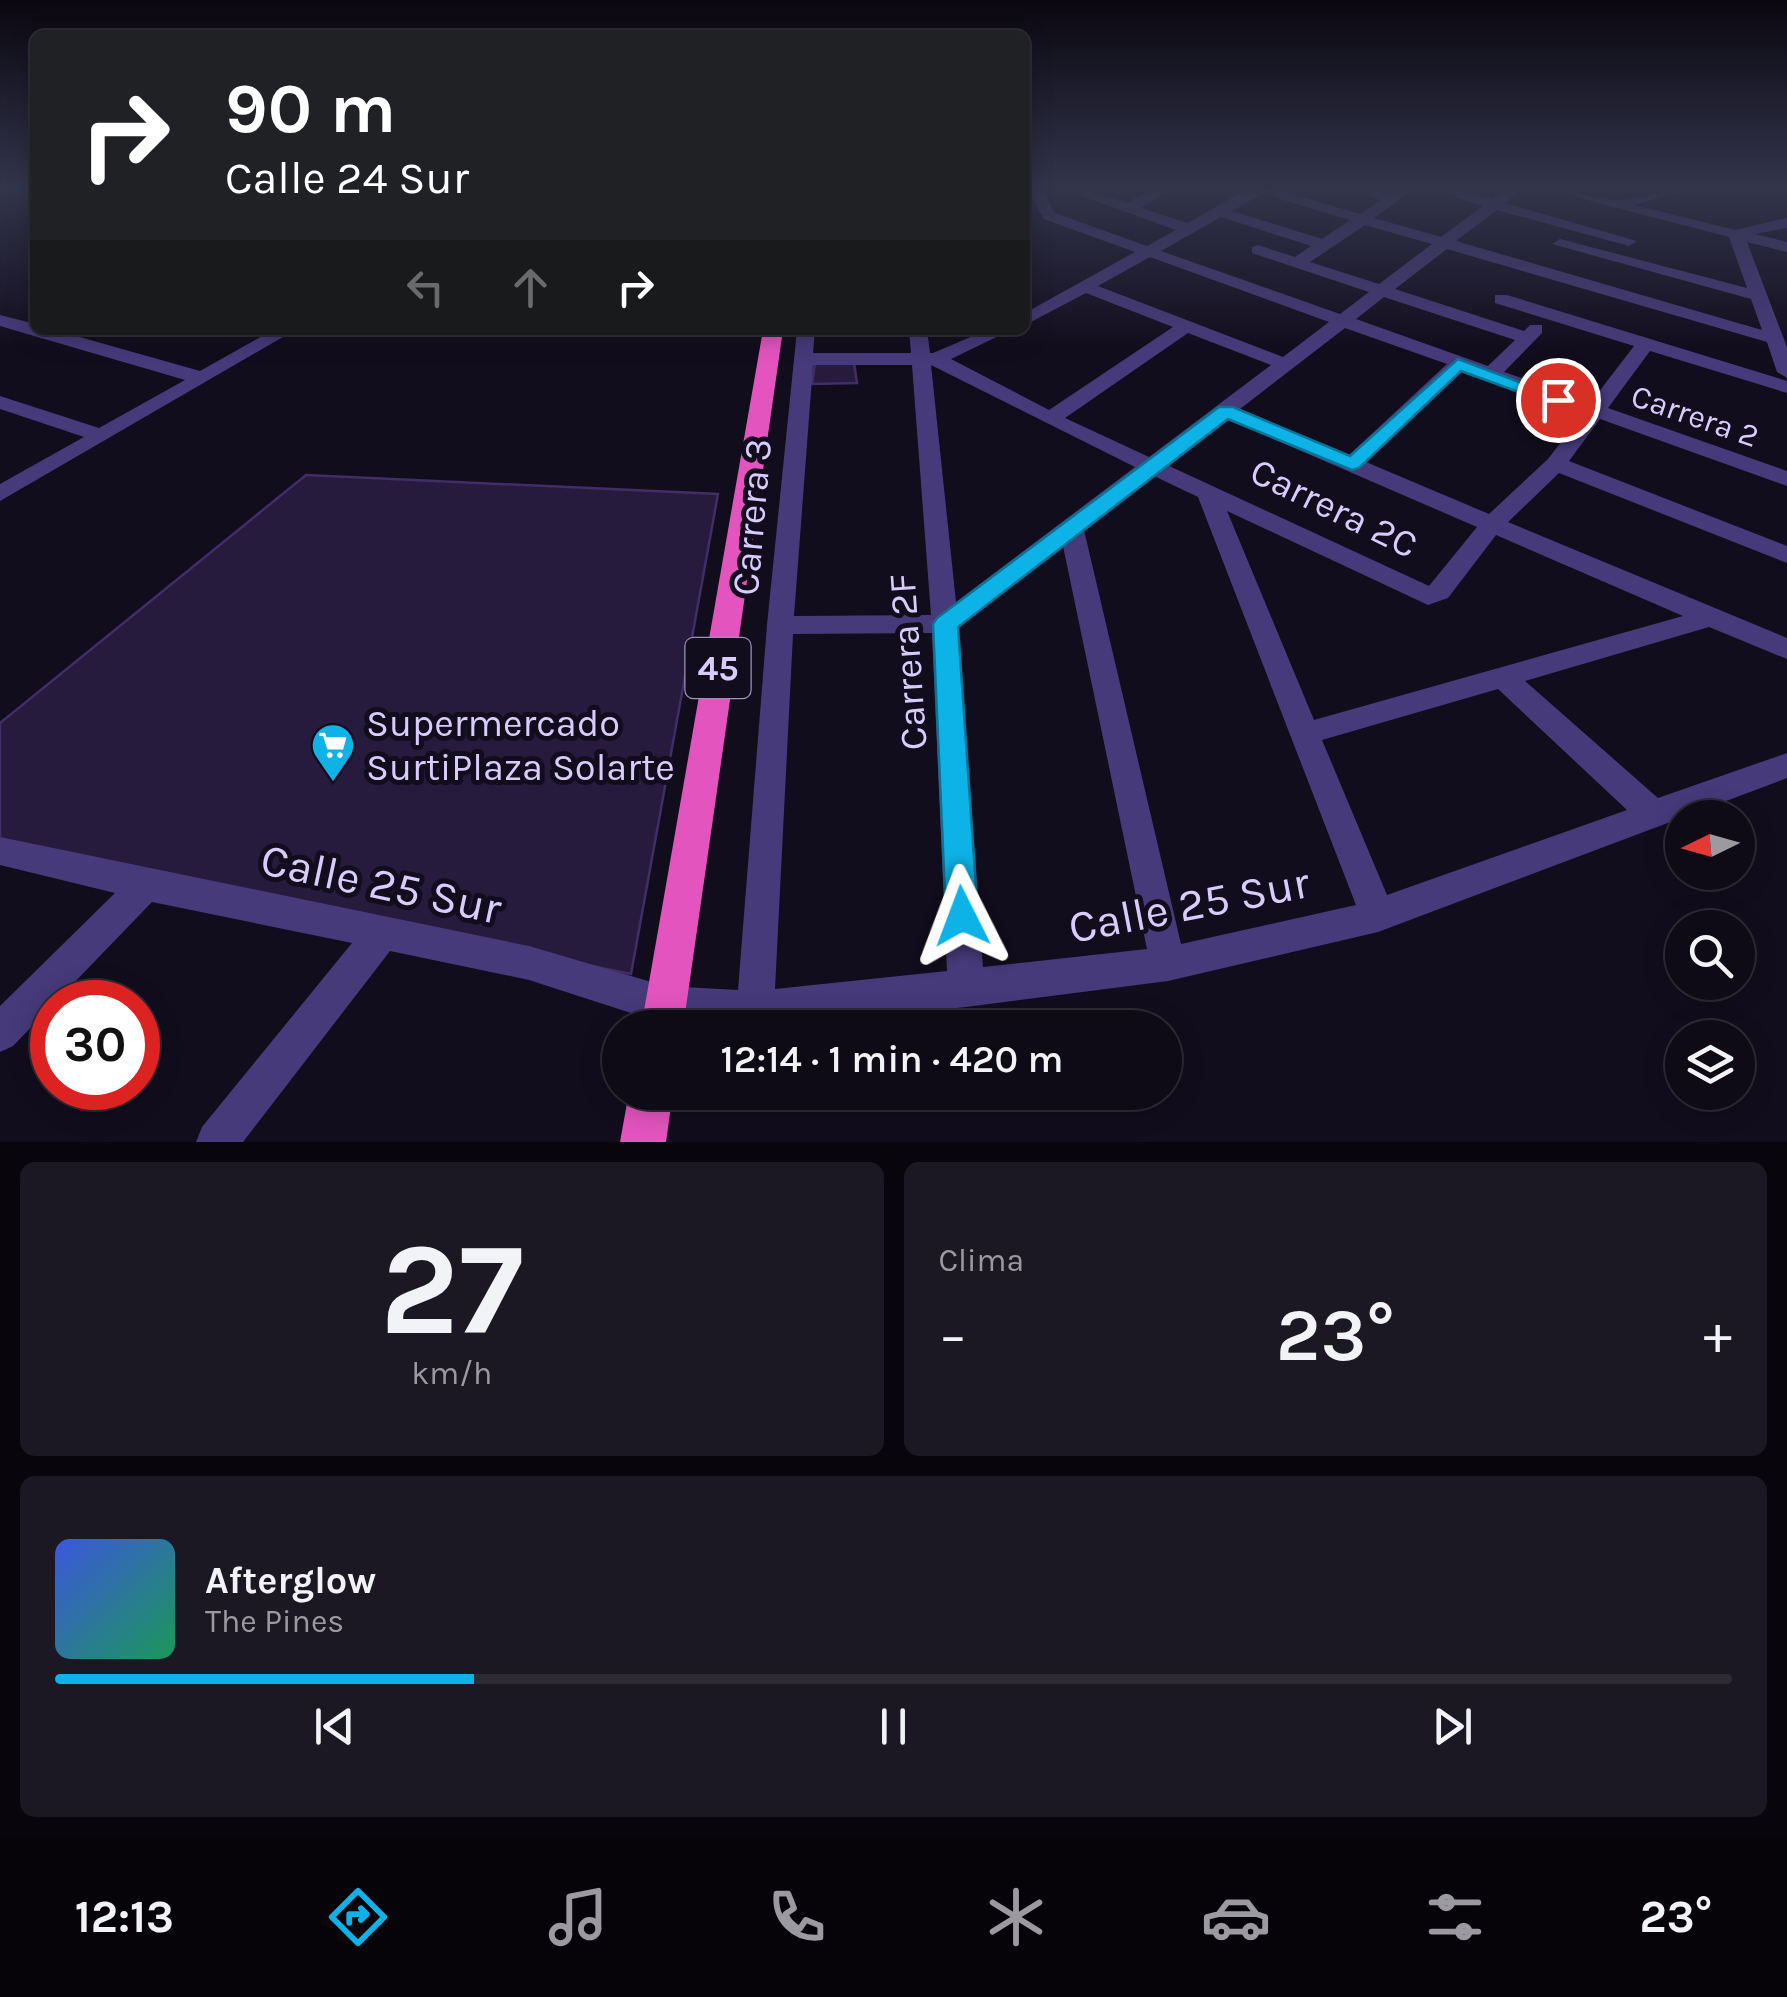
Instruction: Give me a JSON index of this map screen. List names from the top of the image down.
{
  "streets": {
    "highway": ["45"],
    "street": [
      "Carrera 2",
      "Carrera 2C",
      "Carrera 3",
      "Carrera 2F",
      "Calle 25 Sur"
    ]
  },
  "crossings": [
    ["Carrera 2C", "Carrera 3"],
    ["Carrera 2C", "Carrera 2F"],
    ["Carrera 3", "Calle 25 Sur"],
    ["Carrera 2F", "Calle 25 Sur"]
  ],
  "places": {
    "supermarket": ["Supermercado SurtiPlaza Solarte"]
  },
  "north": "left",
  "page": {
    "turn": ["90 m", "Calle 24 Sur"],
    "limit": "30",
    "trip": "12:14 · 1 min · 420 m",
    "tile": [
      ["27", "km/h"],
      "Clima"
    ],
    "heat": ["−", "23°", "+"],
    "song": ["Afterglow", "The Pines"],
    "tabs": ["12:13", "23°"]
  }
}
